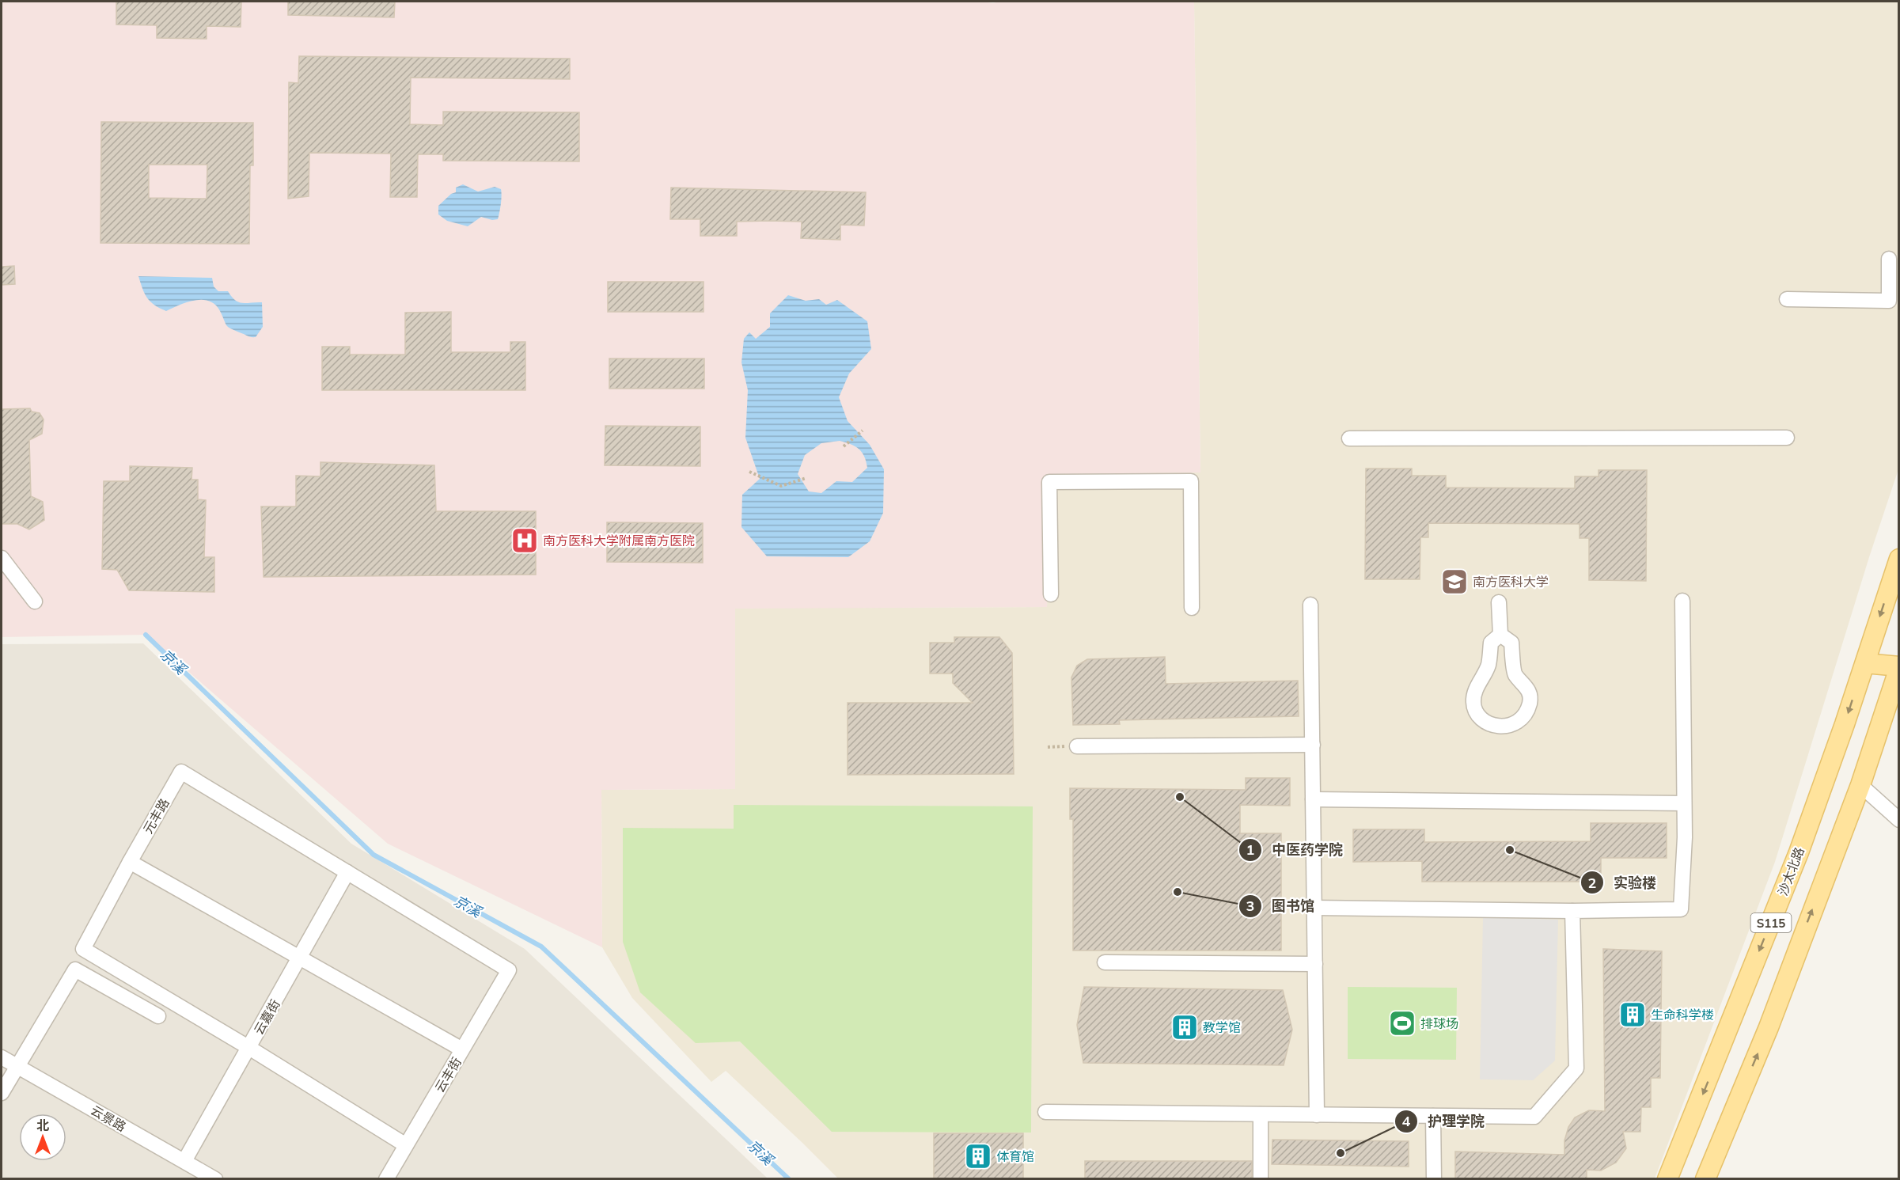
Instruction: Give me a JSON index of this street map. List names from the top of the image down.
{
  "streets": {
    "main road": ["沙太北路", "S115"],
    "street": [
      "元丰路",
      "云嘉街",
      "云丰街",
      "云景路"
    ]
  },
  "crossings": [
    ["元丰路", "云嘉街"],
    ["元丰路", "云丰街"],
    ["云嘉街", "云景路"]
  ],
  "water": ["京溪"],
  "places": {
    "hospital": ["南方医科大学附属南方医院"],
    "school or university": ["南方医科大学"],
    "other": [
      "中医药学院",
      "实验楼",
      "图书馆",
      "护理学院"
    ],
    "building": ["生命科学楼", "教学馆", "体育馆"],
    "sports": ["排球场"]
  },
  "north": "top"
}
